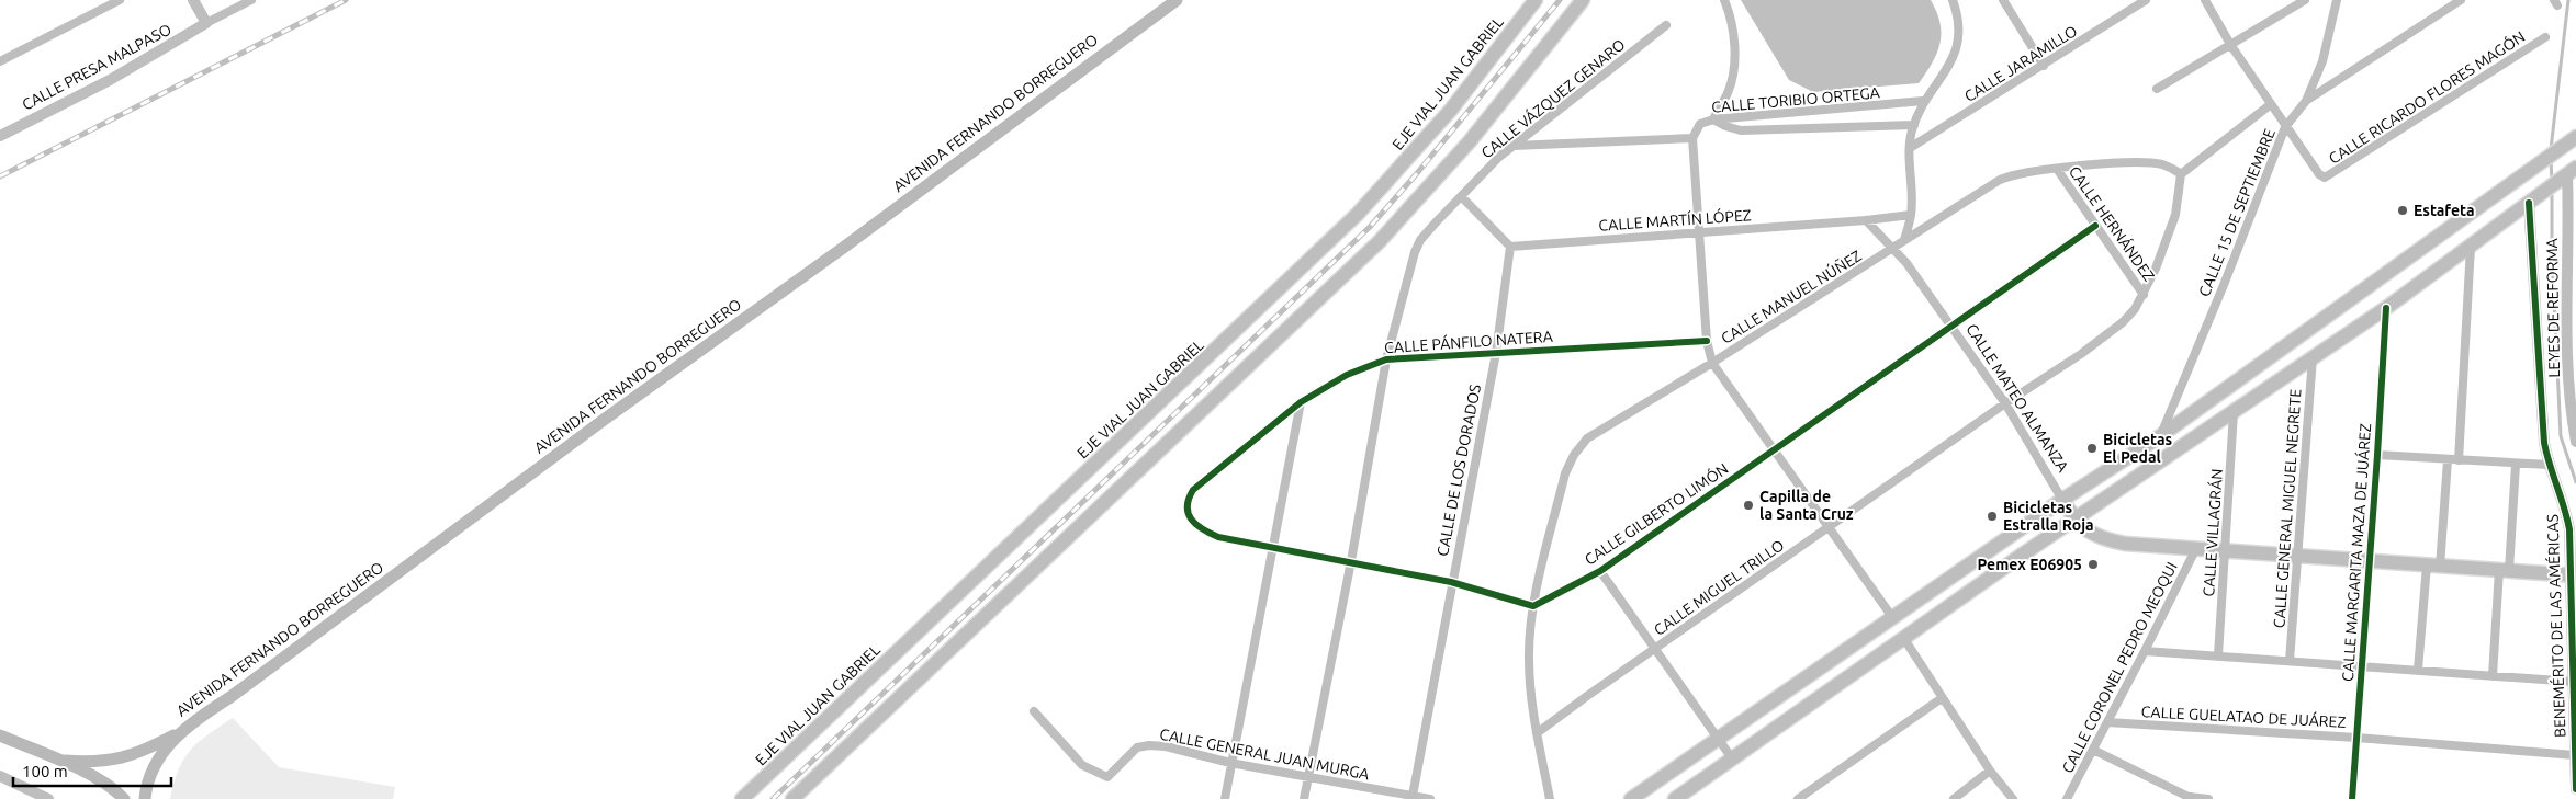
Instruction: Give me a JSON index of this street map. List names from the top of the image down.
{
  "streets": {
    "main road": ["EJE VIAL JUAN GABRIEL", "AVENIDA FERNANDO BORREGUERO", "CALLE MATEO ALMANZA"],
    "street": [
      "CALLE JARAMILLO",
      "CALLE PRESA MALPASO",
      "CALLE RICARDO FLORES MAGÓN",
      "CALLE VÁZQUEZ GENARO",
      "CALLE TORIBIO ORTEGA",
      "CALLE 15 DE SEPTIEMBRE",
      "CALLE MARTÍN LÓPEZ",
      "CALLE HERNÁNDEZ",
      "CALLE MANUEL NÚÑEZ",
      "LEYES DE REFORMA",
      "CALLE PÁNFILO NATERA",
      "CALLE DE LOS DORADOS",
      "CALLE GENERAL MIGUEL NEGRETE",
      "CALLE GILBERTO LIMÓN",
      "CALLE VILLAGRÁN",
      "CALLE MARGARITA MAZA DE JUÁREZ",
      "CALLE MIGUEL TRILLO",
      "BENEMÉRITO DE LAS AMÉRICAS",
      "CALLE CORONEL PEDRO MEOQUI",
      "CALLE GUELATAO DE JUÁREZ",
      "CALLE GENERAL JUAN MURGA"
    ]
  },
  "crossings": [
    ["CALLE RICARDO FLORES MAGÓN", "CALLE 15 DE SEPTIEMBRE"],
    ["CALLE VÁZQUEZ GENARO", "CALLE PÁNFILO NATERA"],
    ["CALLE VÁZQUEZ GENARO", "CALLE GENERAL JUAN MURGA"],
    ["CALLE MARTÍN LÓPEZ", "CALLE MATEO ALMANZA"],
    ["CALLE MARTÍN LÓPEZ", "CALLE DE LOS DORADOS"],
    ["CALLE HERNÁNDEZ", "CALLE MANUEL NÚÑEZ"],
    ["CALLE HERNÁNDEZ", "CALLE GILBERTO LIMÓN"],
    ["CALLE HERNÁNDEZ", "CALLE MIGUEL TRILLO"],
    ["CALLE MANUEL NÚÑEZ", "CALLE MATEO ALMANZA"],
    ["CALLE MANUEL NÚÑEZ", "CALLE GILBERTO LIMÓN"],
    ["CALLE MANUEL NÚÑEZ", "CALLE MIGUEL TRILLO"],
    ["CALLE PÁNFILO NATERA", "CALLE DE LOS DORADOS"],
    ["CALLE MATEO ALMANZA", "CALLE GILBERTO LIMÓN"],
    ["CALLE MATEO ALMANZA", "CALLE MIGUEL TRILLO"],
    ["CALLE DE LOS DORADOS", "CALLE GENERAL JUAN MURGA"],
    ["CALLE MARGARITA MAZA DE JUÁREZ", "CALLE GUELATAO DE JUÁREZ"],
    ["BENEMÉRITO DE LAS AMÉRICAS", "CALLE GUELATAO DE JUÁREZ"],
    ["CALLE CORONEL PEDRO MEOQUI", "CALLE GUELATAO DE JUÁREZ"]
  ],
  "places": [
    "Estafeta",
    "Bicicletas El Pedal",
    "Capilla de la Santa Cruz",
    "Bicicletas Estralla Roja",
    "Pemex E06905"
  ],
  "scale_bar": "100 m"
}
